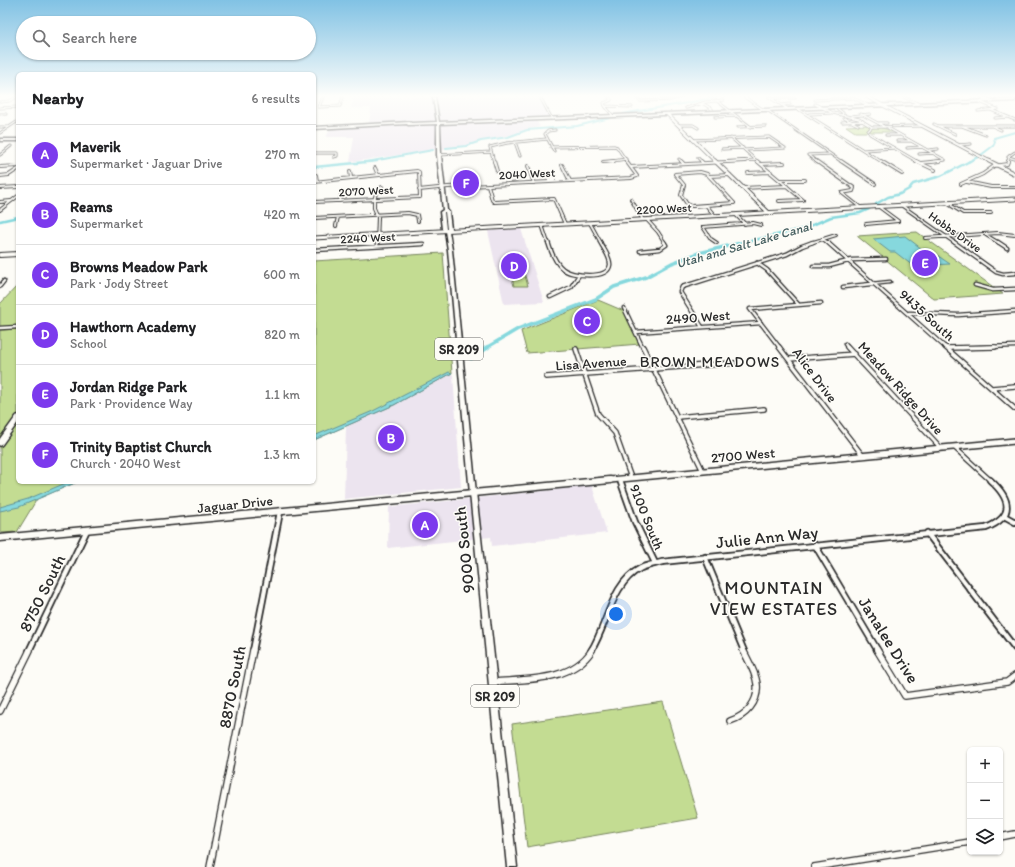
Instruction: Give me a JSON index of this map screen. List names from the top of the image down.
{
  "streets": {
    "main road": ["SR 209", "9000 South"],
    "street": [
      "2040 West",
      "2070 West",
      "2200 West",
      "Hobbs Drive",
      "2240 West",
      "9435 South",
      "2490 West",
      "Lisa Avenue",
      "Alice Drive",
      "Meadow Ridge Drive",
      "2700 West",
      "Jaguar Drive",
      "9100 South",
      "Julie Ann Way",
      "8750 South",
      "Janalee Drive",
      "8870 South"
    ]
  },
  "crossings": [
    ["2040 West", "2070 West"],
    ["2040 West", "9000 South"],
    ["2200 West", "Hobbs Drive"],
    ["2200 West", "9000 South"],
    ["2490 West", "Alice Drive"],
    ["Alice Drive", "2700 West"],
    ["Meadow Ridge Drive", "2700 West"],
    ["2700 West", "Jaguar Drive"],
    ["2700 West", "9100 South"],
    ["2700 West", "9000 South"],
    ["Jaguar Drive", "9000 South"],
    ["Jaguar Drive", "8750 South"],
    ["Jaguar Drive", "8870 South"],
    ["9100 South", "Julie Ann Way"],
    ["Julie Ann Way", "9000 South"],
    ["Julie Ann Way", "Janalee Drive"]
  ],
  "districts": ["BROWN MEADOWS", "MOUNTAIN VIEW ESTATES"],
  "water": ["Utah and Salt Lake Canal"],
  "page": {
    "search": "Search here",
    "heading": ["Nearby", "6 results"],
    "list": [
      {
        "mark": "A",
        "name": "Maverik",
        "note": "Supermarket · Jaguar Drive",
        "value": "270 m"
      },
      {
        "mark": "B",
        "name": "Reams",
        "note": "Supermarket",
        "value": "420 m"
      },
      {
        "mark": "C",
        "name": "Browns Meadow Park",
        "note": "Park · Jody Street",
        "value": "600 m"
      },
      {
        "mark": "D",
        "name": "Hawthorn Academy",
        "note": "School",
        "value": "820 m"
      },
      {
        "mark": "E",
        "name": "Jordan Ridge Park",
        "note": "Park · Providence Way",
        "value": "1.1 km"
      },
      {
        "mark": "F",
        "name": "Trinity Baptist Church",
        "note": "Church · 2040 West",
        "value": "1.3 km"
      }
    ],
    "pins": [
      "F",
      "E",
      "D",
      "C",
      "B",
      "A"
    ],
    "map_buttons": ["+", "−"]
  }
}
